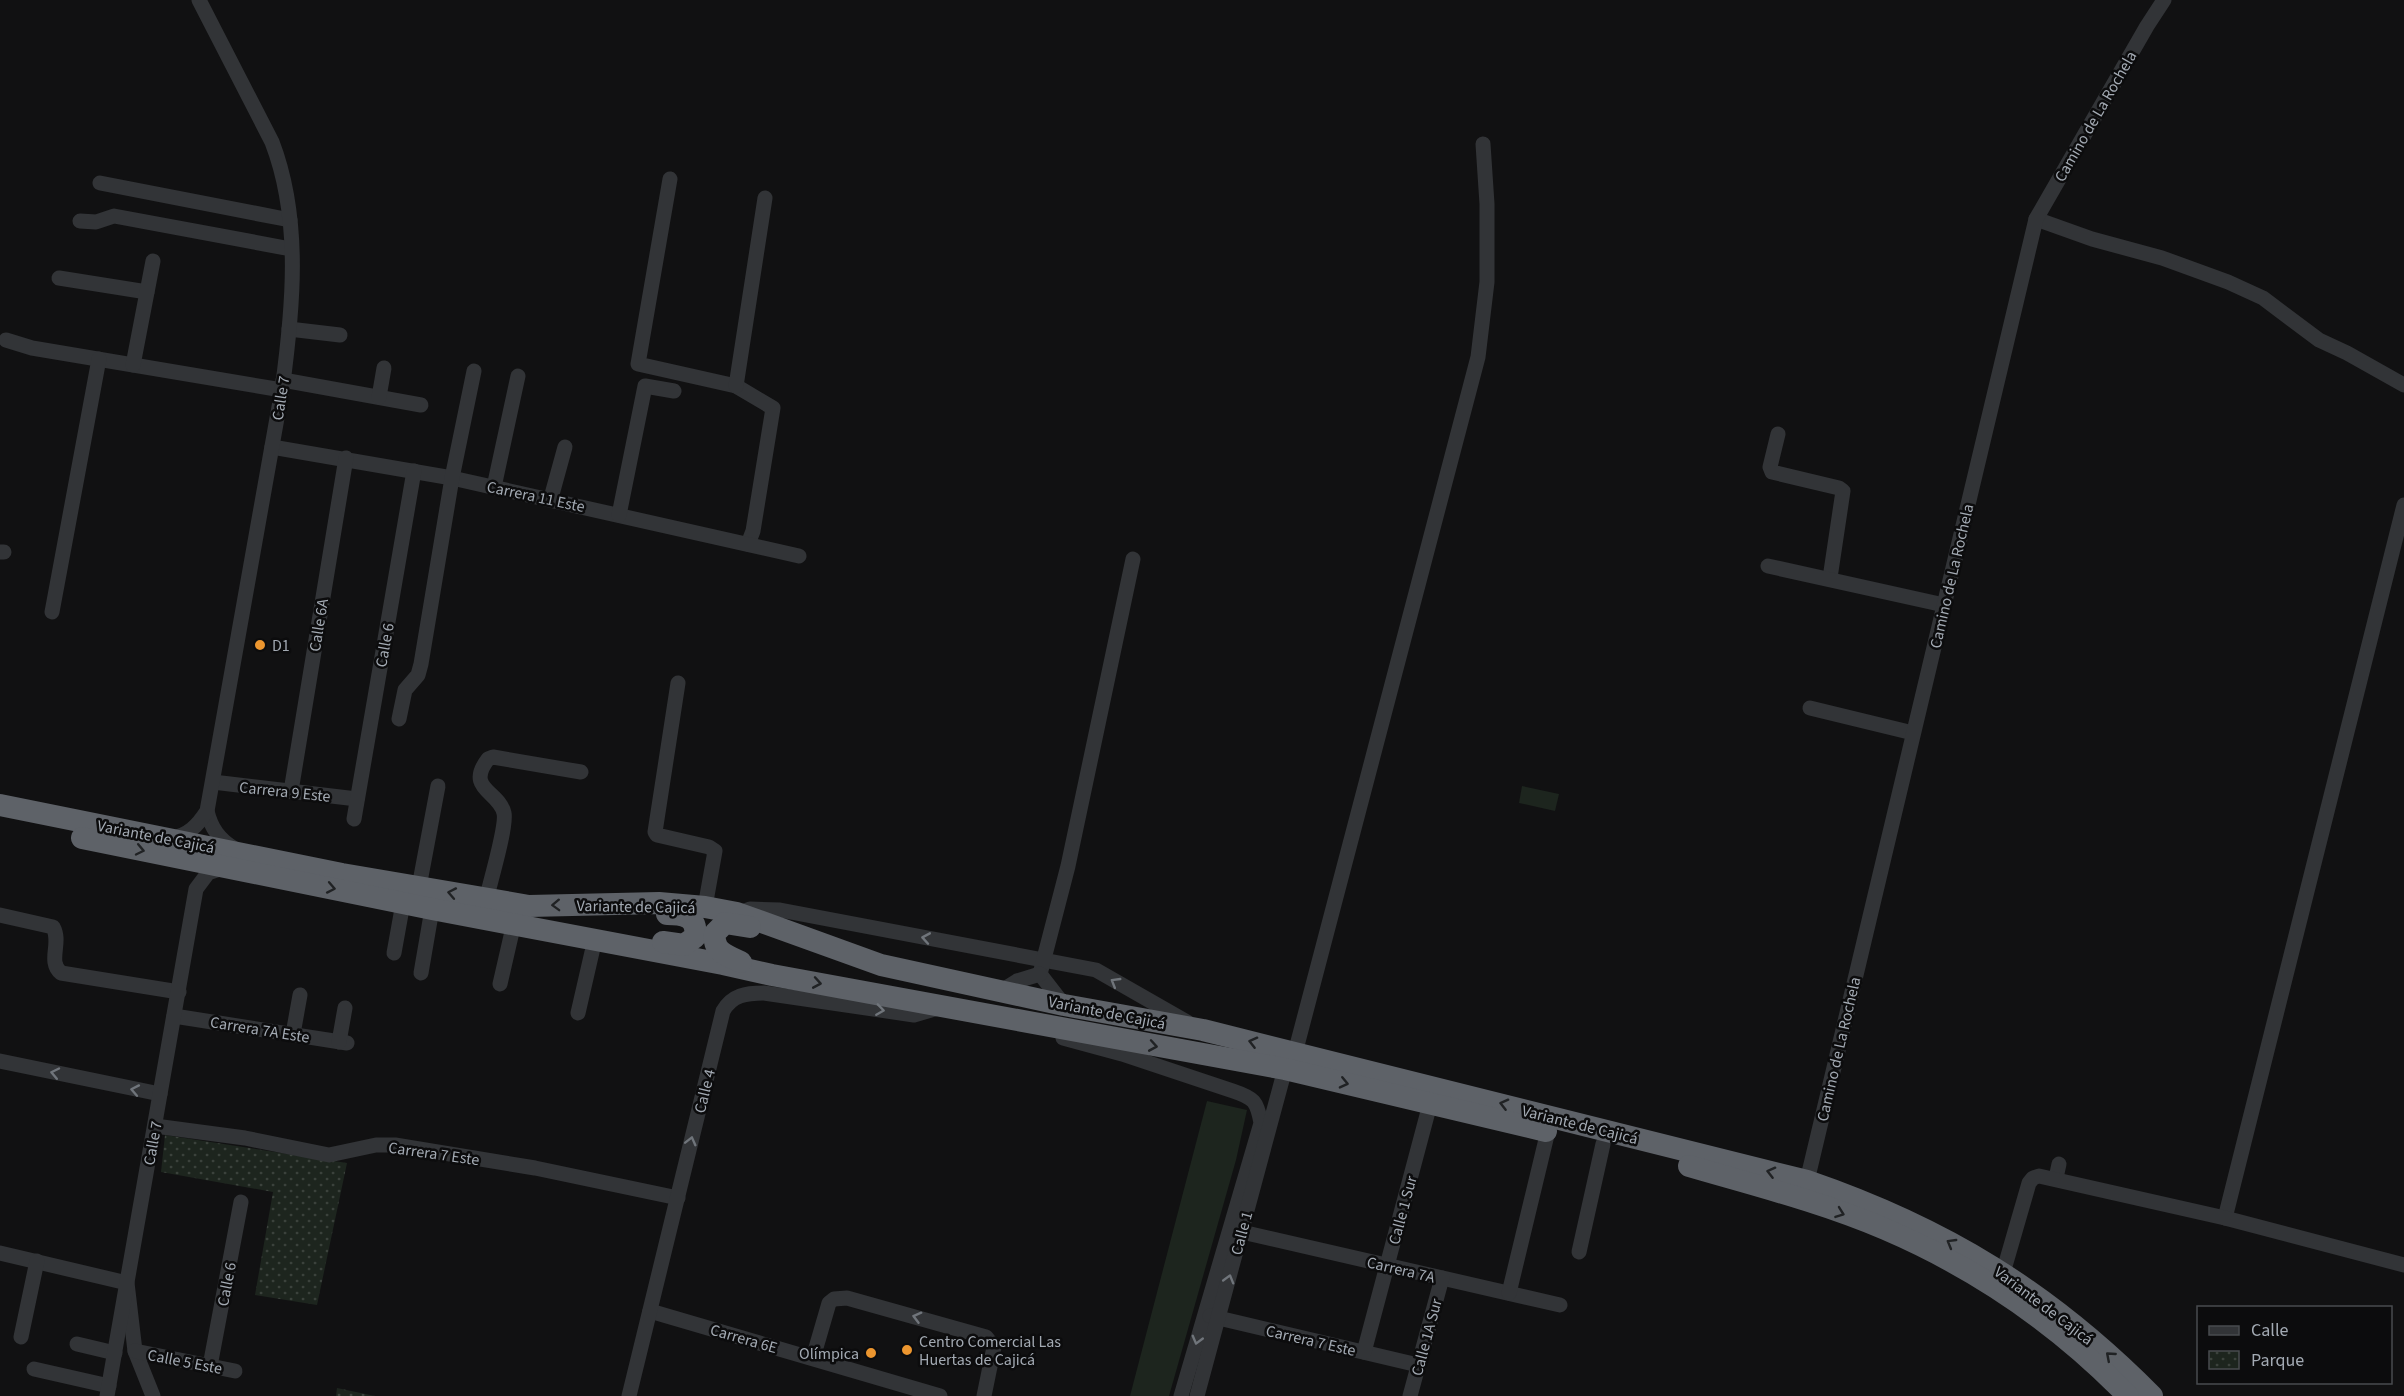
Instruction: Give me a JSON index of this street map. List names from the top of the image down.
{
  "streets": {
    "highway": ["Variante de Cajicá"],
    "street": [
      "Camino de La Rochela",
      "Calle 7",
      "Carrera 11 Este",
      "Calle 6A",
      "Calle 6",
      "Carrera 9 Este",
      "Carrera 7A Este",
      "Calle 4",
      "Carrera 7 Este",
      "Calle 1 Sur",
      "Calle 1",
      "Carrera 7A",
      "Calle 1A Sur",
      "Carrera 6E",
      "Calle 5 Este"
    ]
  },
  "crossings": [
    ["Camino de La Rochela", "Variante de Cajicá"],
    ["Calle 7", "Carrera 11 Este"],
    ["Calle 7", "Carrera 9 Este"],
    ["Calle 7", "Carrera 7A Este"],
    ["Calle 7", "Carrera 7 Este"],
    ["Calle 7", "Calle 5 Este"],
    ["Carrera 11 Este", "Calle 6A"],
    ["Carrera 11 Este", "Calle 6"],
    ["Calle 6A", "Carrera 9 Este"],
    ["Calle 6", "Carrera 9 Este"],
    ["Calle 6", "Calle 5 Este"],
    ["Variante de Cajicá", "Calle 4"],
    ["Variante de Cajicá", "Calle 1 Sur"],
    ["Variante de Cajicá", "Calle 1"],
    ["Calle 4", "Carrera 7 Este"],
    ["Calle 4", "Carrera 6E"],
    ["Carrera 7 Este", "Calle 1 Sur"],
    ["Carrera 7 Este", "Calle 1"],
    ["Carrera 7 Este", "Calle 1A Sur"],
    ["Calle 1 Sur", "Carrera 7A"],
    ["Calle 1", "Carrera 7A"],
    ["Carrera 7A", "Calle 1A Sur"]
  ],
  "places": ["D1", "Centro Comercial Las Huertas de Cajicá", "Olímpica"],
  "legend": ["Calle", "Parque"]
}
